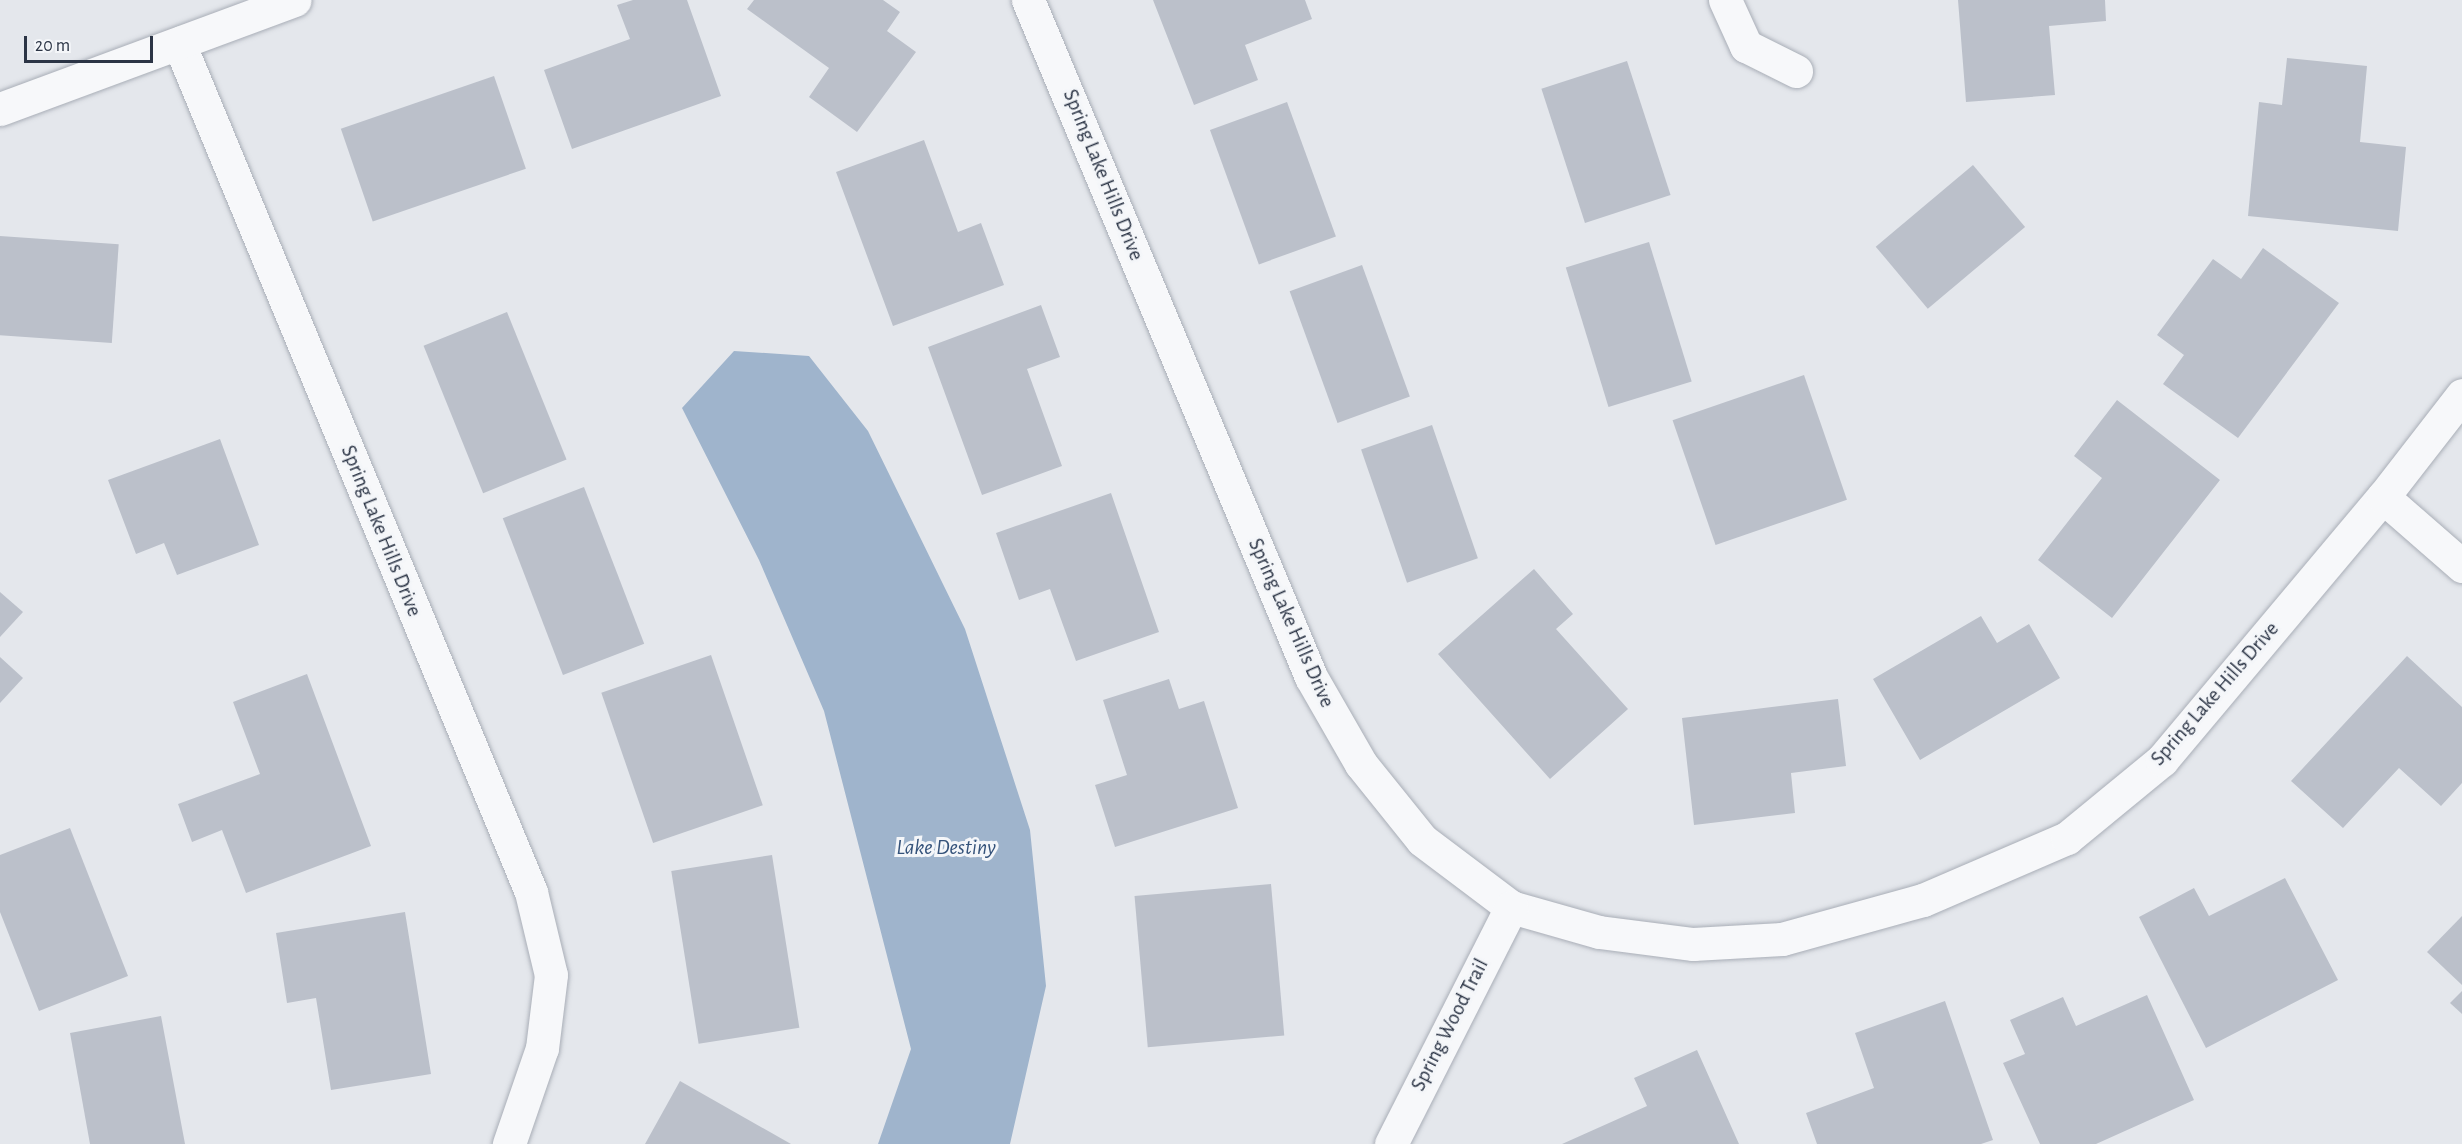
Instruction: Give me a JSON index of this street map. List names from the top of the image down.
{
  "streets": {
    "street": ["Spring Lake Hills Drive", "Spring Wood Trail"]
  },
  "crossings": [
    ["Spring Lake Hills Drive", "Spring Wood Trail"]
  ],
  "water": ["Lake Destiny"],
  "scale_bar": "20 m"
}
